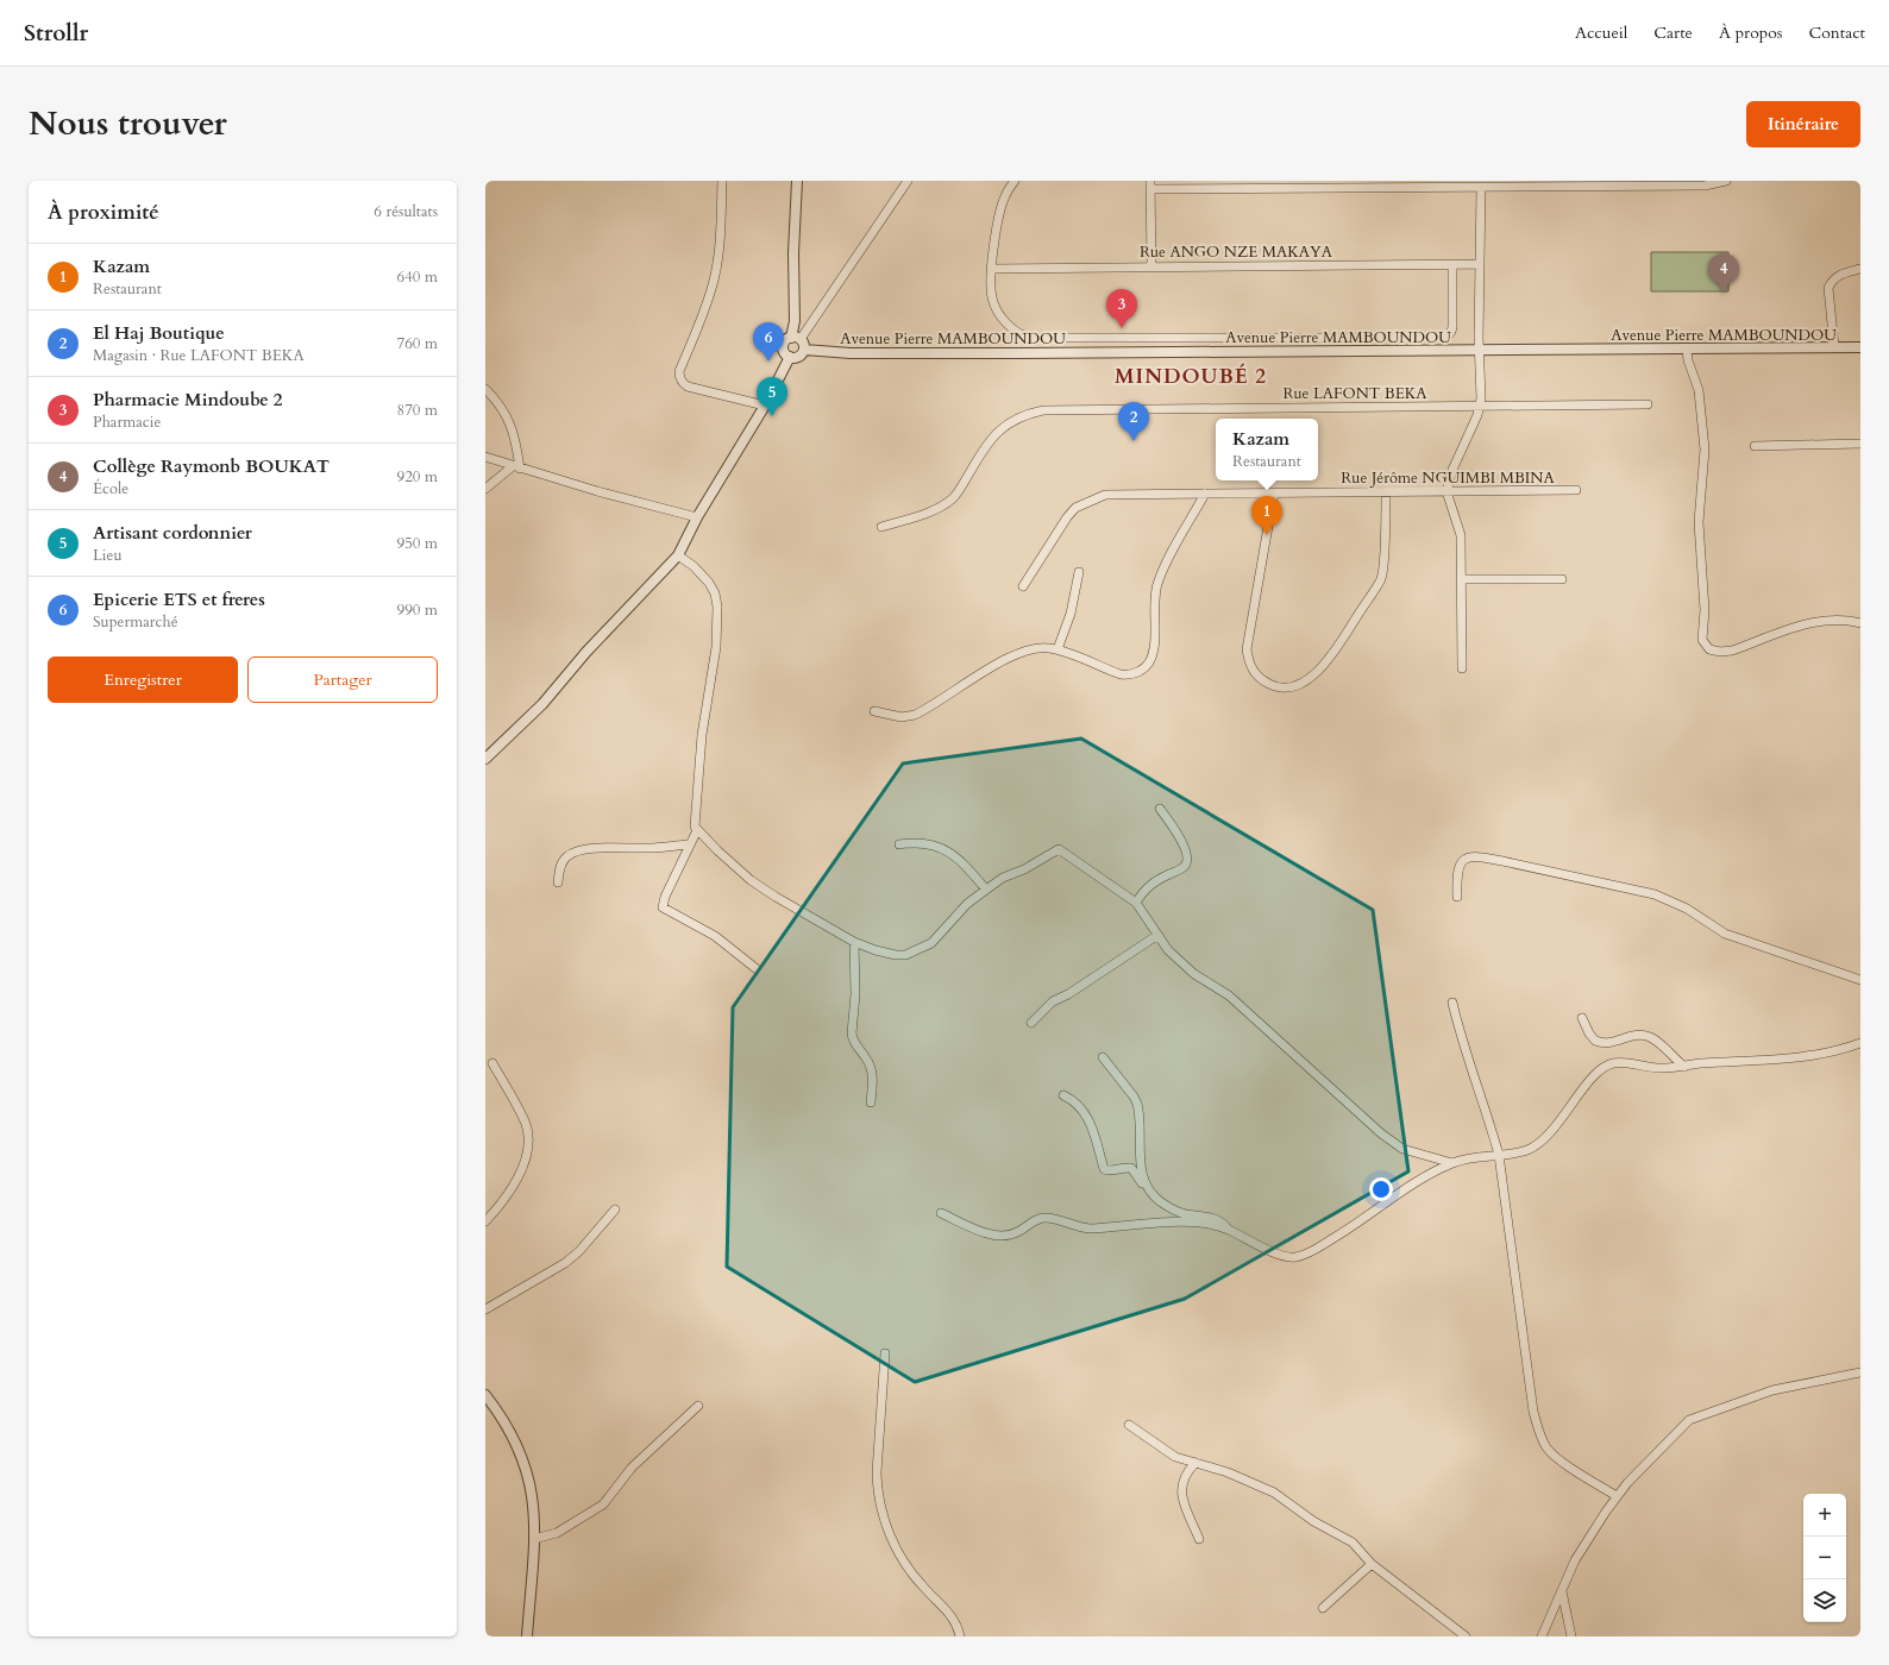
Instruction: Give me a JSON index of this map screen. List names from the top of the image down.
{
  "streets": {
    "street": [
      "Rue ANGO NZE MAKAYA",
      "Avenue Pierre MAMBOUNDOU",
      "Rue LAFONT BEKA",
      "Rue Jérôme NGUIMBI MBINA"
    ]
  },
  "districts": ["MINDOUBÉ 2"],
  "page": {
    "header": "Strollr",
    "nav": [
      "Accueil",
      "Carte",
      "À propos",
      "Contact"
    ],
    "title": "Nous trouver",
    "buttons": [
      "Itinéraire",
      ["Enregistrer", "Partager"]
    ],
    "heading": ["À proximité", "6 résultats"],
    "list": [
      {
        "mark": "1",
        "name": "Kazam",
        "note": "Restaurant",
        "value": "640 m"
      },
      {
        "mark": "2",
        "name": "El Haj Boutique",
        "note": "Magasin · Rue LAFONT BEKA",
        "value": "760 m"
      },
      {
        "mark": "3",
        "name": "Pharmacie Mindoube 2",
        "note": "Pharmacie",
        "value": "870 m"
      },
      {
        "mark": "4",
        "name": "Collège Raymonb BOUKAT",
        "note": "École",
        "value": "920 m"
      },
      {
        "mark": "5",
        "name": "Artisant cordonnier",
        "note": "Lieu",
        "value": "950 m"
      },
      {
        "mark": "6",
        "name": "Epicerie ETS et freres",
        "note": "Supermarché",
        "value": "990 m"
      }
    ],
    "pins": [
      "4",
      "3",
      "6",
      "5",
      "2",
      "1"
    ],
    "popup": ["Kazam", "Restaurant"],
    "map_buttons": ["+", "−"]
  }
}
